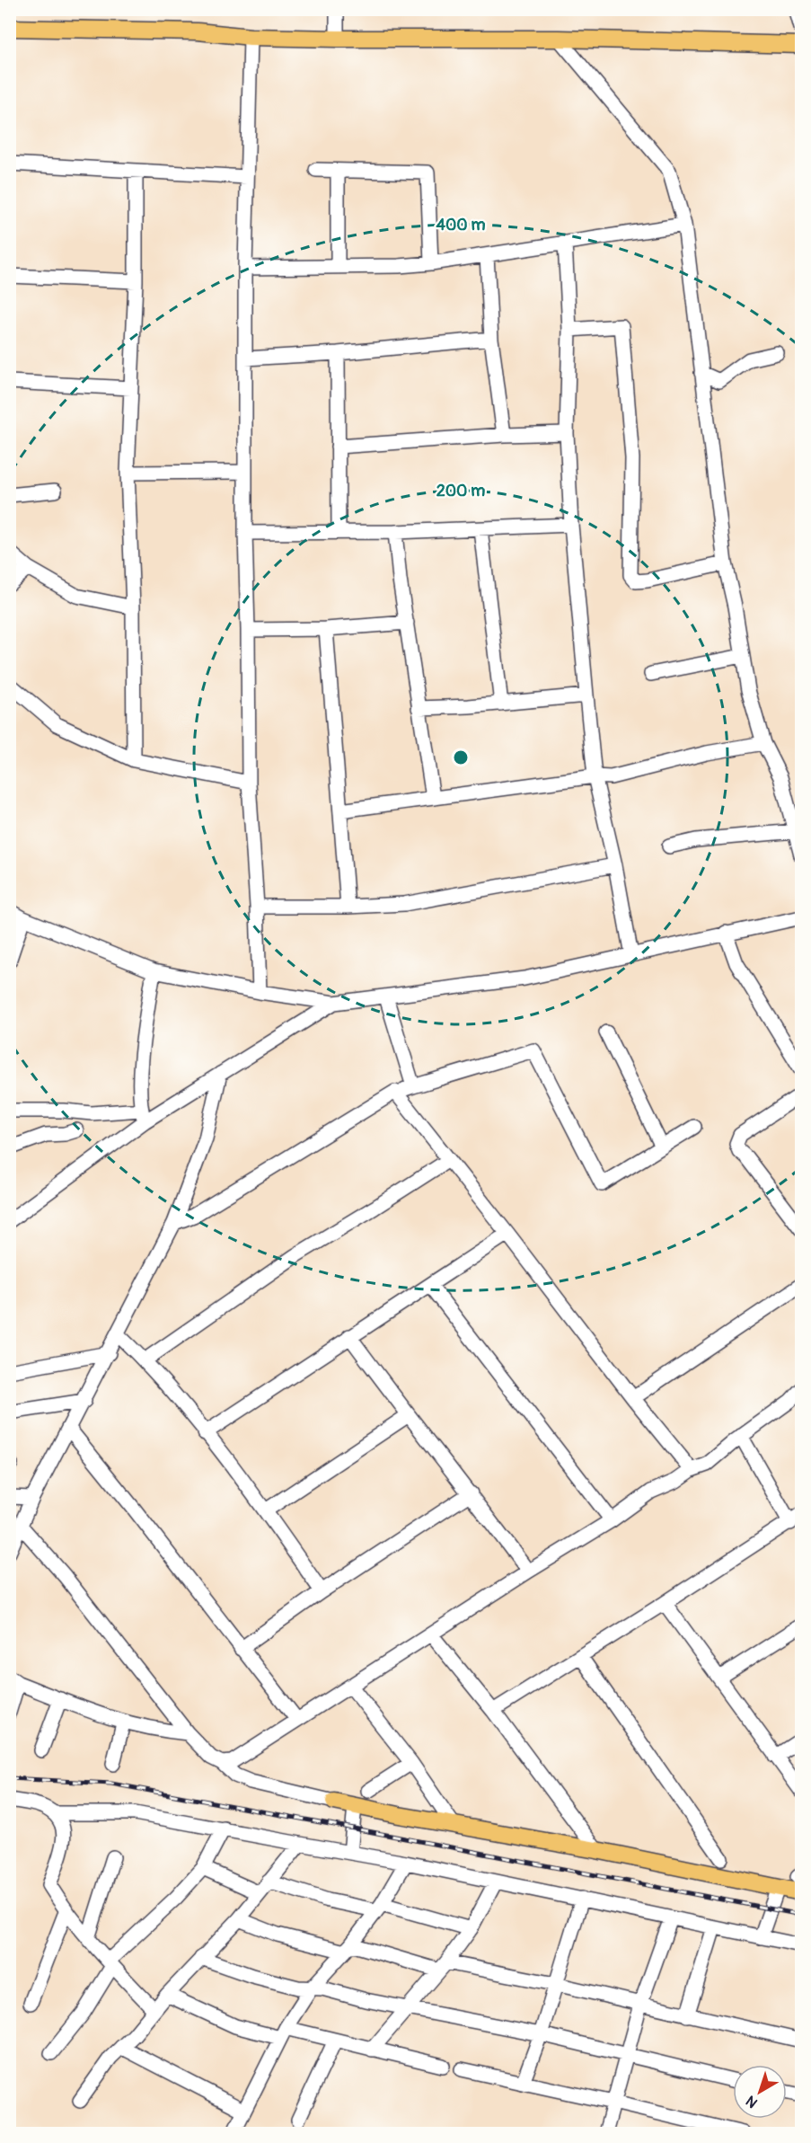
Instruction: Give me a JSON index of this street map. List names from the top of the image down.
{
  "north": "bottom left",
  "rings": ["400 m", "200 m"]
}
